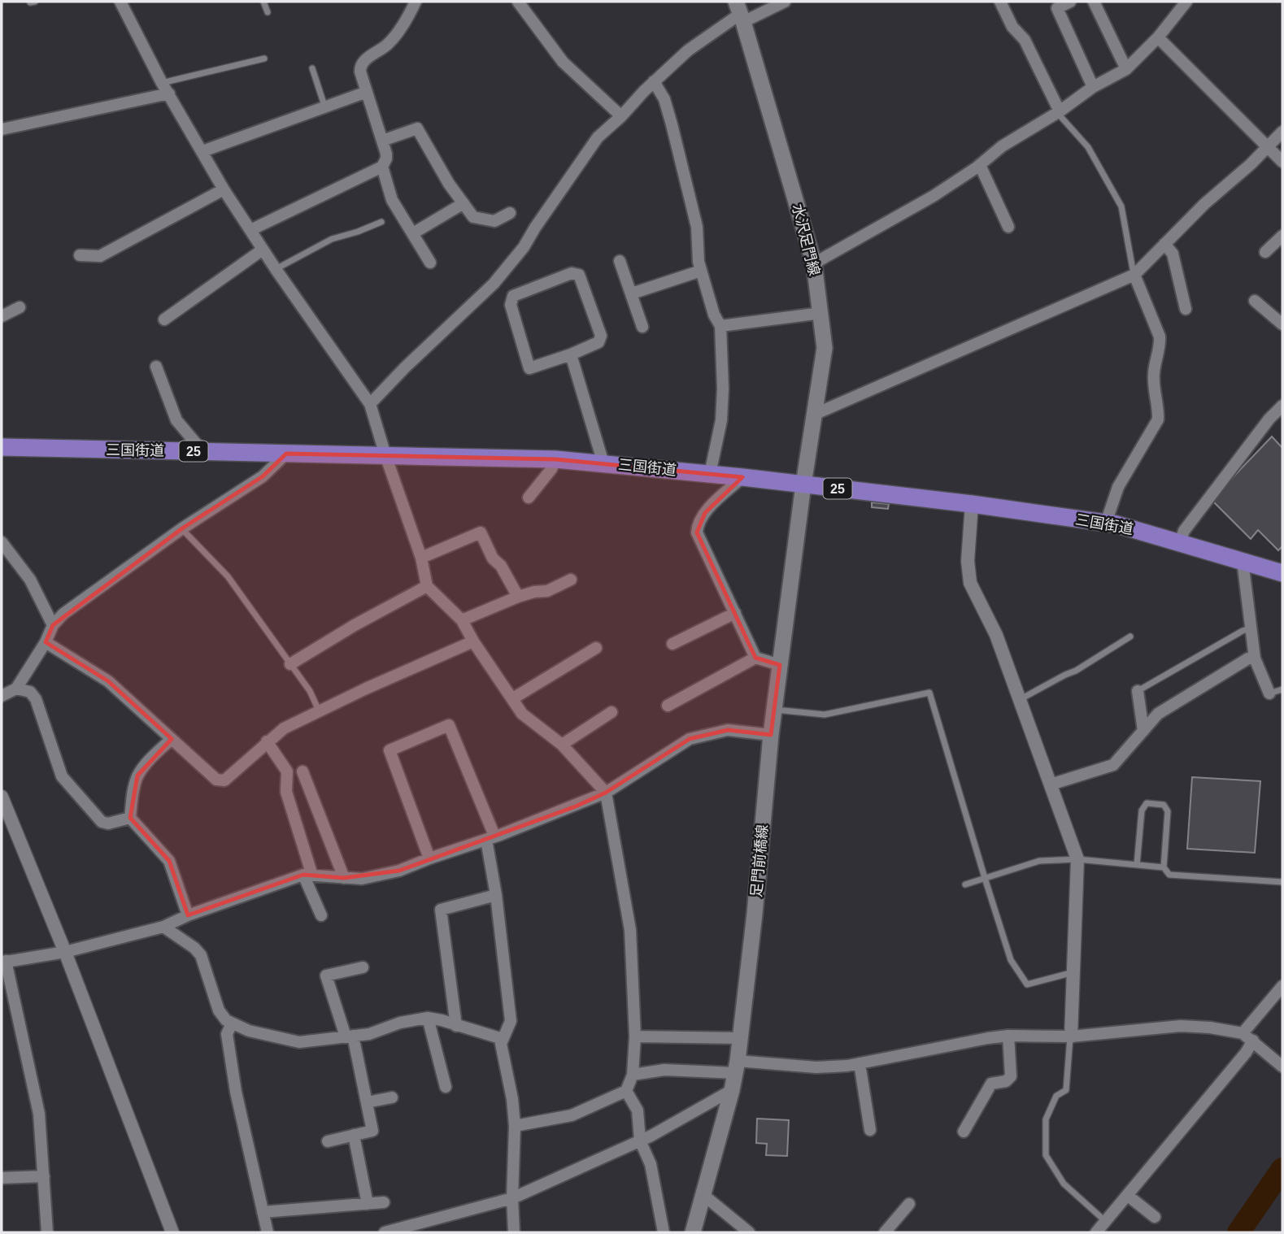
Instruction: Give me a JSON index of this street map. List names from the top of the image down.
{
  "streets": {
    "main road": [
      "水沢足門線",
      "三国街道",
      "25",
      "足門前橋線"
    ]
  },
  "crossings": [
    ["水沢足門線", "三国街道"],
    ["水沢足門線", "足門前橋線"],
    ["三国街道", "足門前橋線"]
  ]
}
